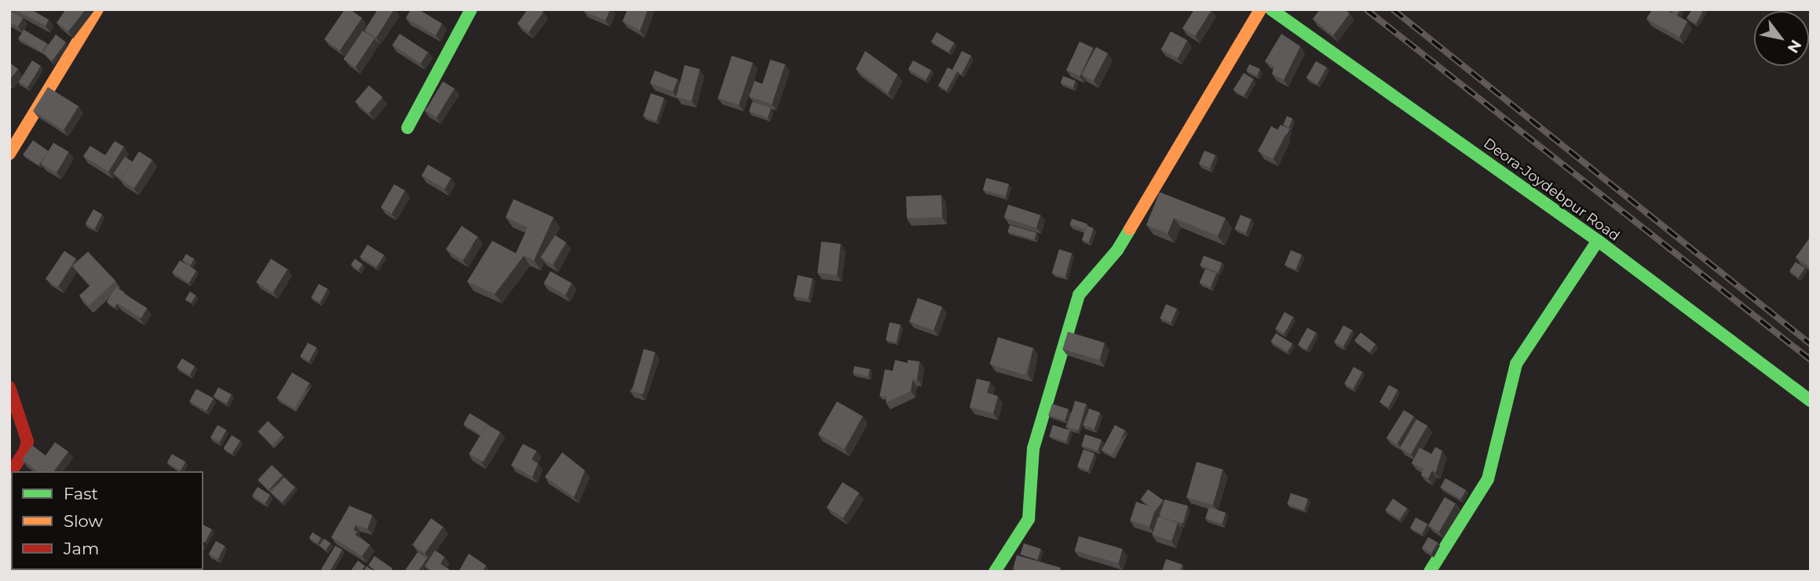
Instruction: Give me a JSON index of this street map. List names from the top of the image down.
{
  "streets": {
    "street": ["Deora-Joydebpur Road"]
  },
  "legend": ["Fast", "Slow", "Jam"],
  "north": "bottom right"
}
